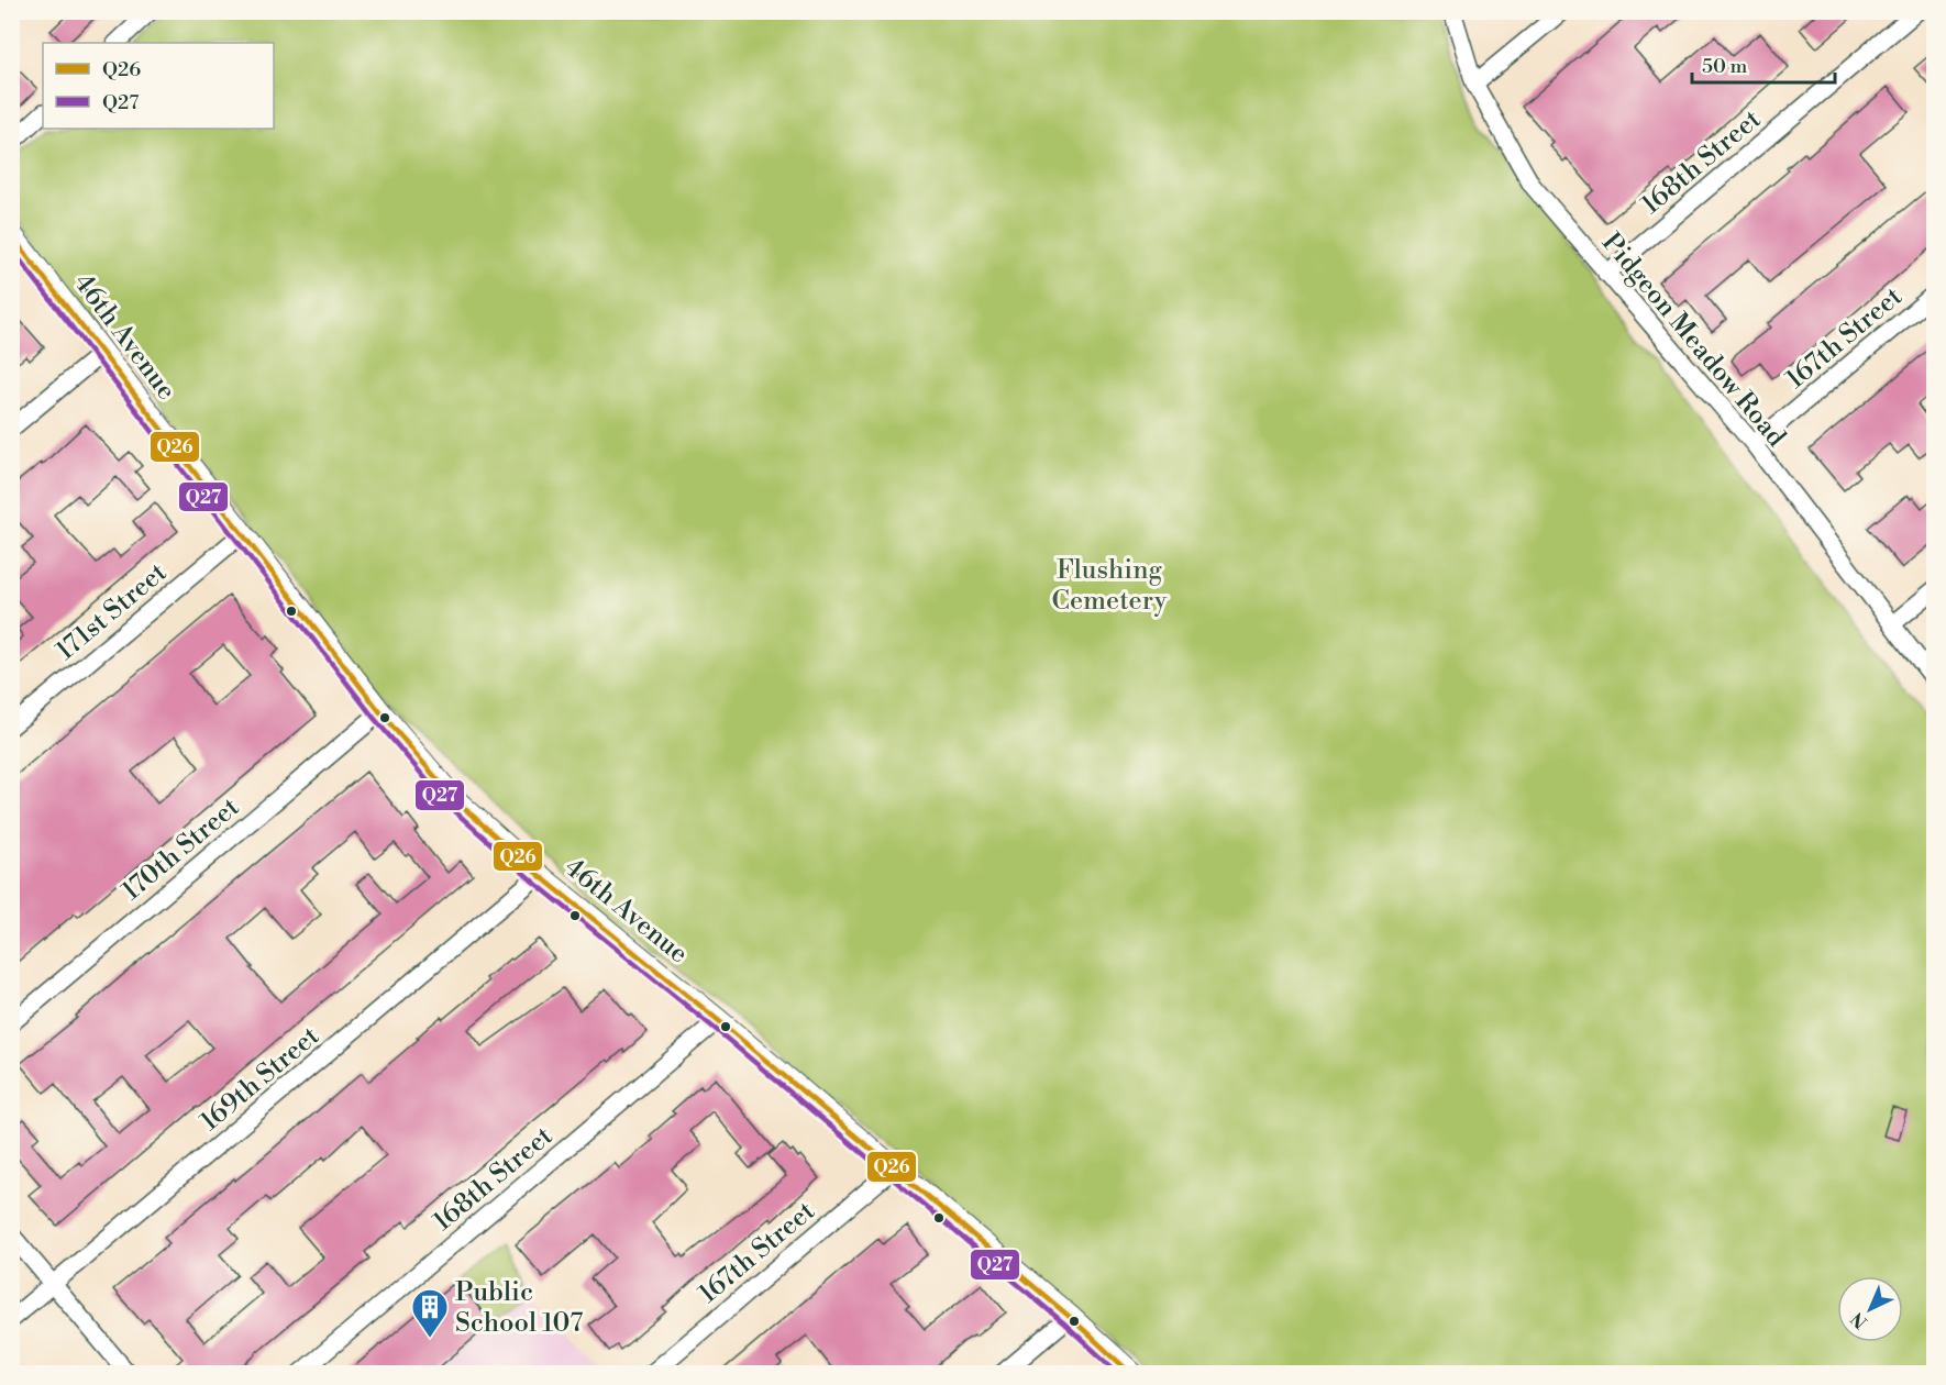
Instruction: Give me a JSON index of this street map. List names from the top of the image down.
{
  "streets": {
    "street": [
      "168th Street",
      "46th Avenue",
      "167th Street",
      "Pidgeon Meadow Road",
      "171st Street",
      "170th Street",
      "169th Street"
    ]
  },
  "crossings": [
    ["168th Street", "46th Avenue"],
    ["168th Street", "Pidgeon Meadow Road"],
    ["46th Avenue", "167th Street"],
    ["46th Avenue", "171st Street"],
    ["46th Avenue", "170th Street"],
    ["46th Avenue", "169th Street"],
    ["167th Street", "Pidgeon Meadow Road"]
  ],
  "parks": ["Flushing Cemetery"],
  "places": {
    "building": ["Public School 107"]
  },
  "lines": ["transit line Q26", "transit line Q27"],
  "legend": ["Q26", "Q27"],
  "scale_bar": "50 m",
  "north": "bottom left"
}
